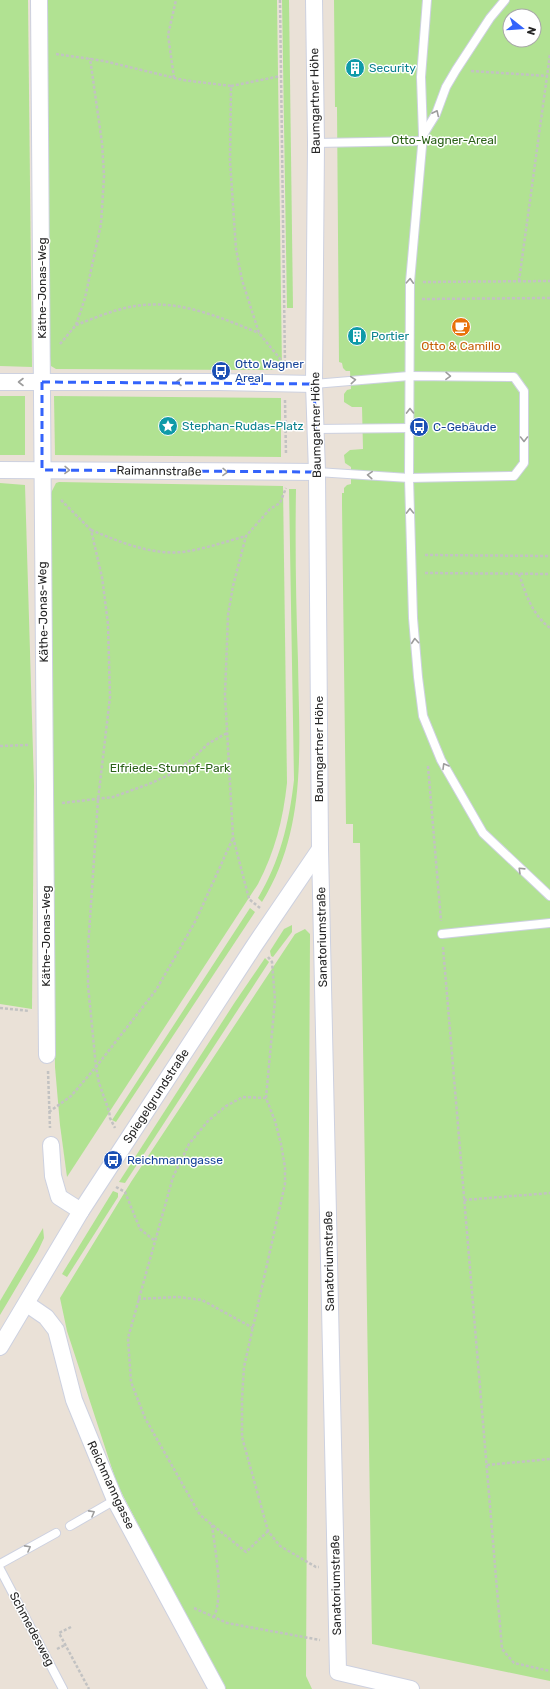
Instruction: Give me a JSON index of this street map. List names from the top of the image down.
{
  "streets": {
    "street": [
      "Baumgartner Höhe",
      "Käthe-Jonas-Weg",
      "Raimannstraße",
      "Sanatoriumstraße",
      "Spiegelgrundstraße",
      "Reichmanngasse"
    ],
    "lane": ["Schmedesweg"]
  },
  "crossings": [
    ["Baumgartner Höhe", "Raimannstraße"],
    ["Baumgartner Höhe", "Sanatoriumstraße"],
    ["Baumgartner Höhe", "Spiegelgrundstraße"],
    ["Käthe-Jonas-Weg", "Raimannstraße"],
    ["Sanatoriumstraße", "Spiegelgrundstraße"],
    ["Spiegelgrundstraße", "Reichmanngasse"]
  ],
  "parks": ["Otto-Wagner-Areal", "Elfriede-Stumpf-Park"],
  "places": {
    "building": ["Security", "Portier"],
    "cafe": ["Otto & Camillo"],
    "bus stop": ["Otto Wagner Areal", "C-Gebäude", "Reichmanngasse"],
    "place": ["Stephan-Rudas-Platz"]
  },
  "north": "right"
}
